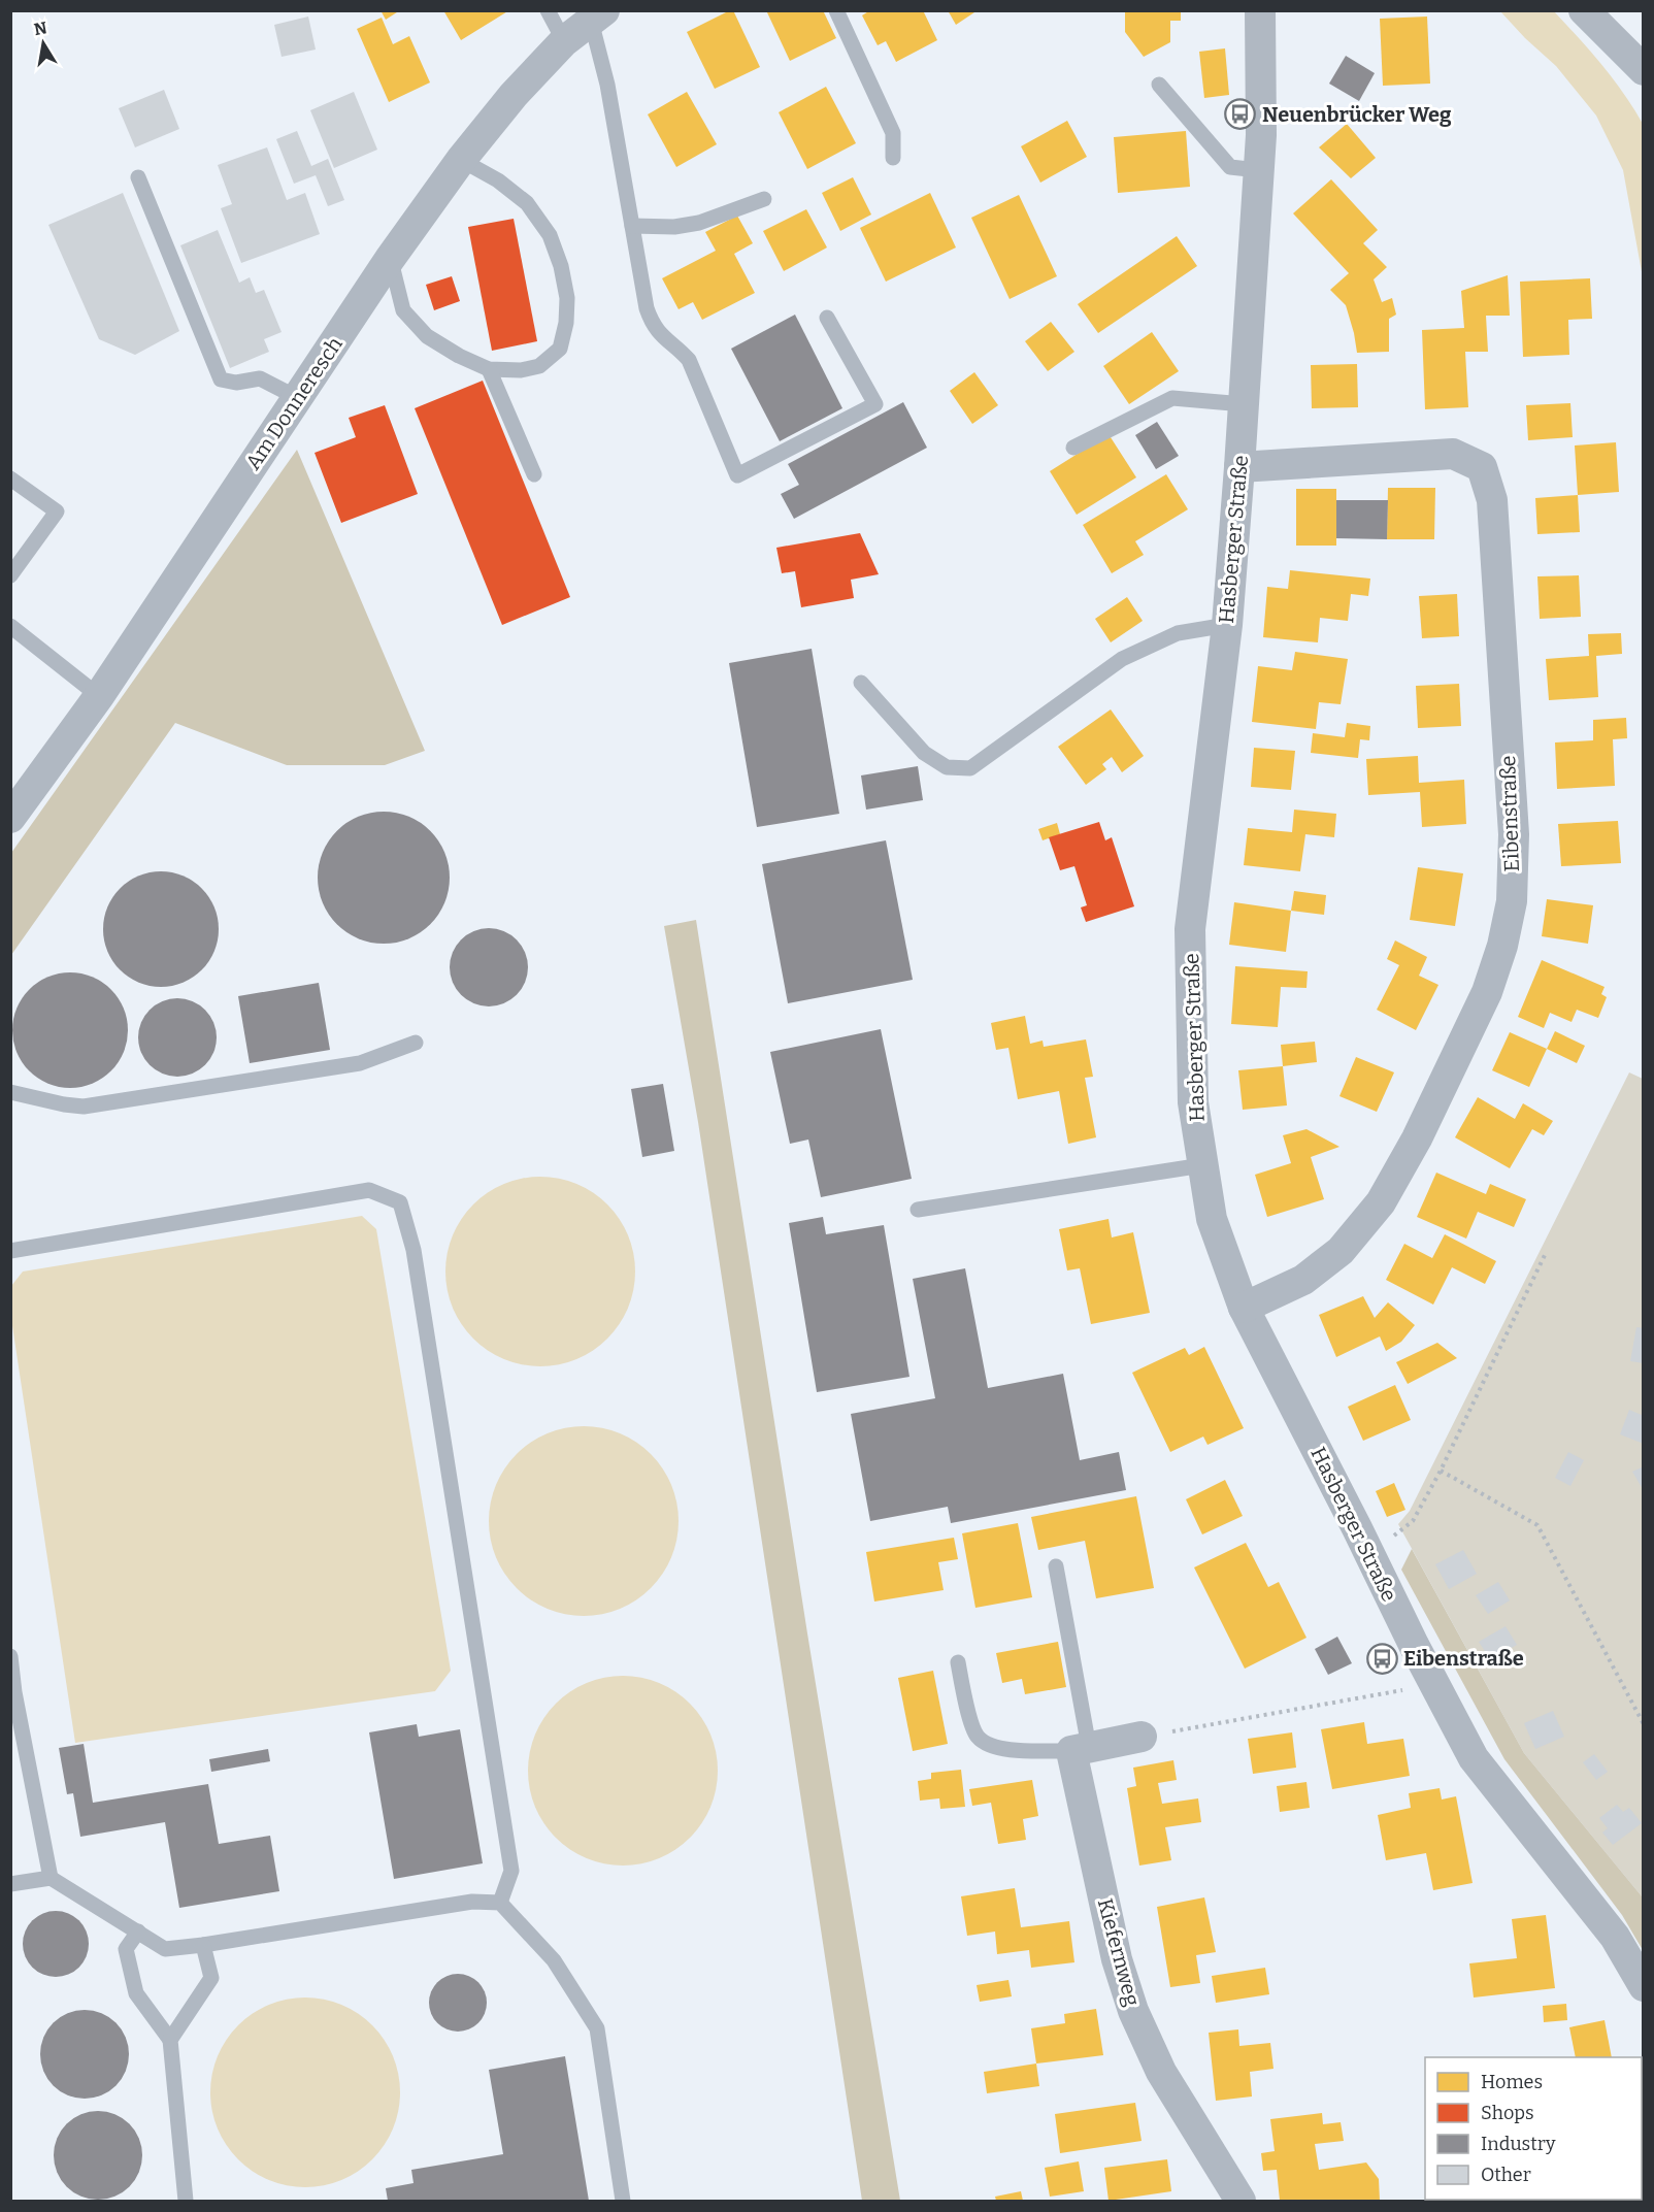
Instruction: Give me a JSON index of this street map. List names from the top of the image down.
{
  "streets": {
    "street": [
      "Am Donneresch",
      "Hasberger Straße",
      "Eibenstraße",
      "Kiefernweg"
    ]
  },
  "crossings": [
    ["Hasberger Straße", "Eibenstraße"]
  ],
  "places": {
    "bus stop": ["Neuenbrücker Weg", "Eibenstraße"]
  },
  "legend": [
    "Homes",
    "Shops",
    "Industry",
    "Other"
  ],
  "north": "top"
}
